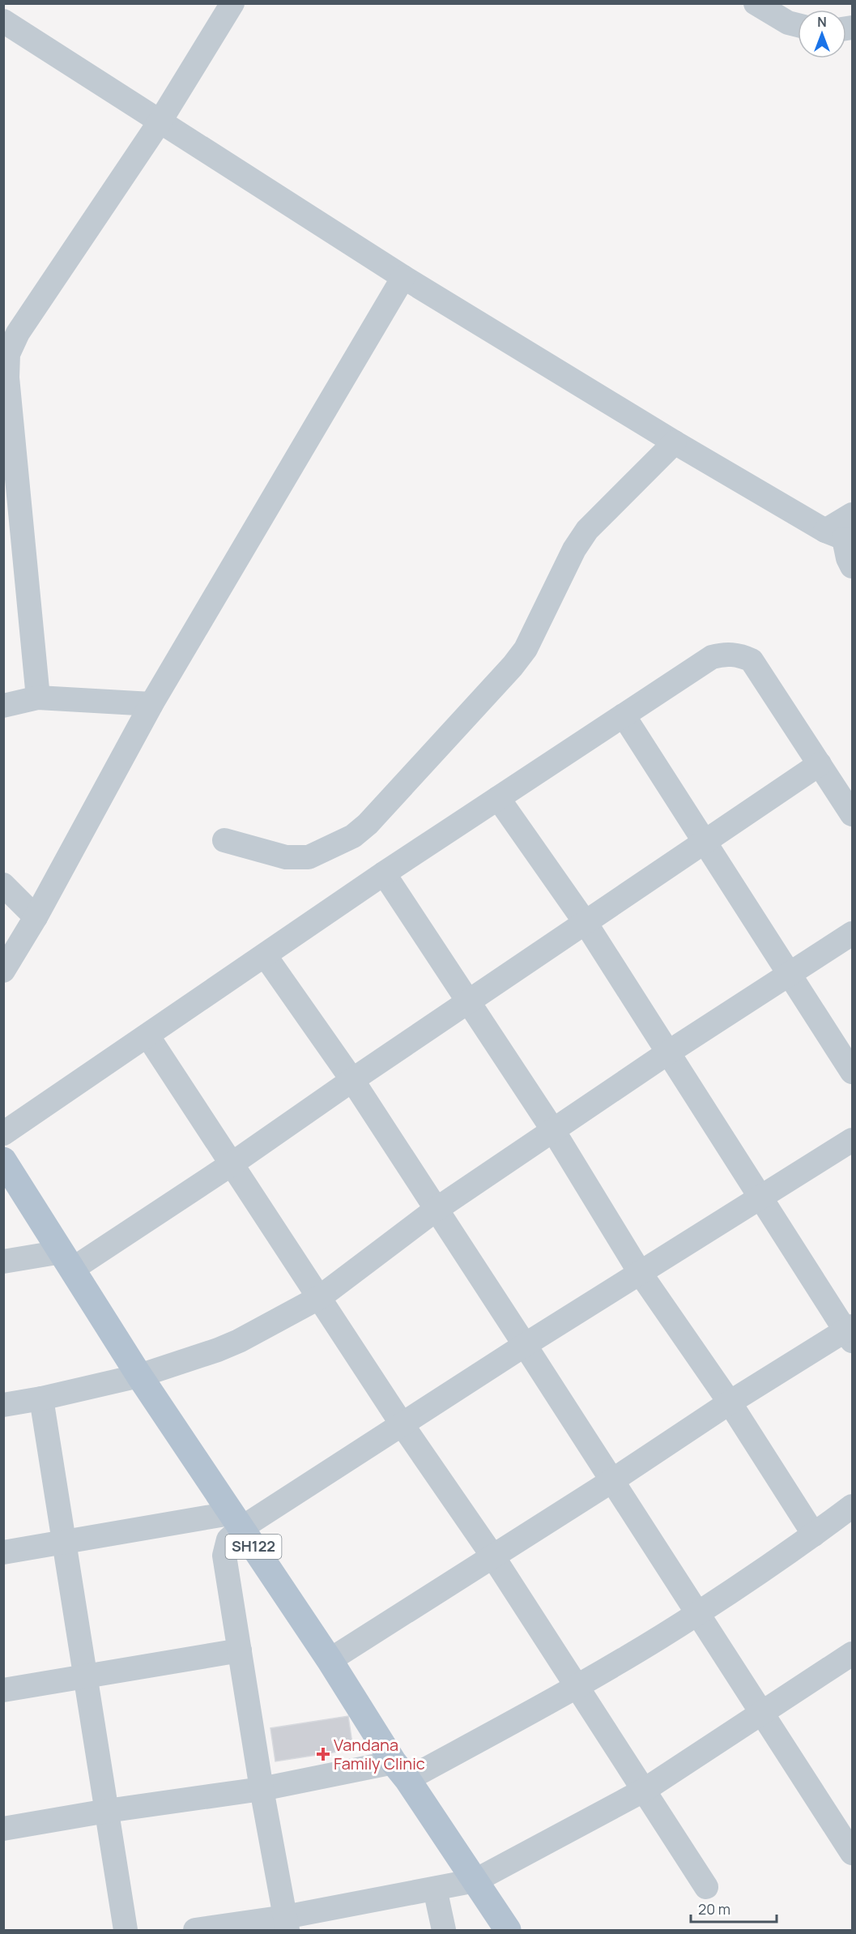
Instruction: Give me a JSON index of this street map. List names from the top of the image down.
{
  "streets": {
    "main road": ["SH122"]
  },
  "places": {
    "health": ["Vandana Family Clinic"]
  },
  "scale_bar": "20 m",
  "north": "top"
}
